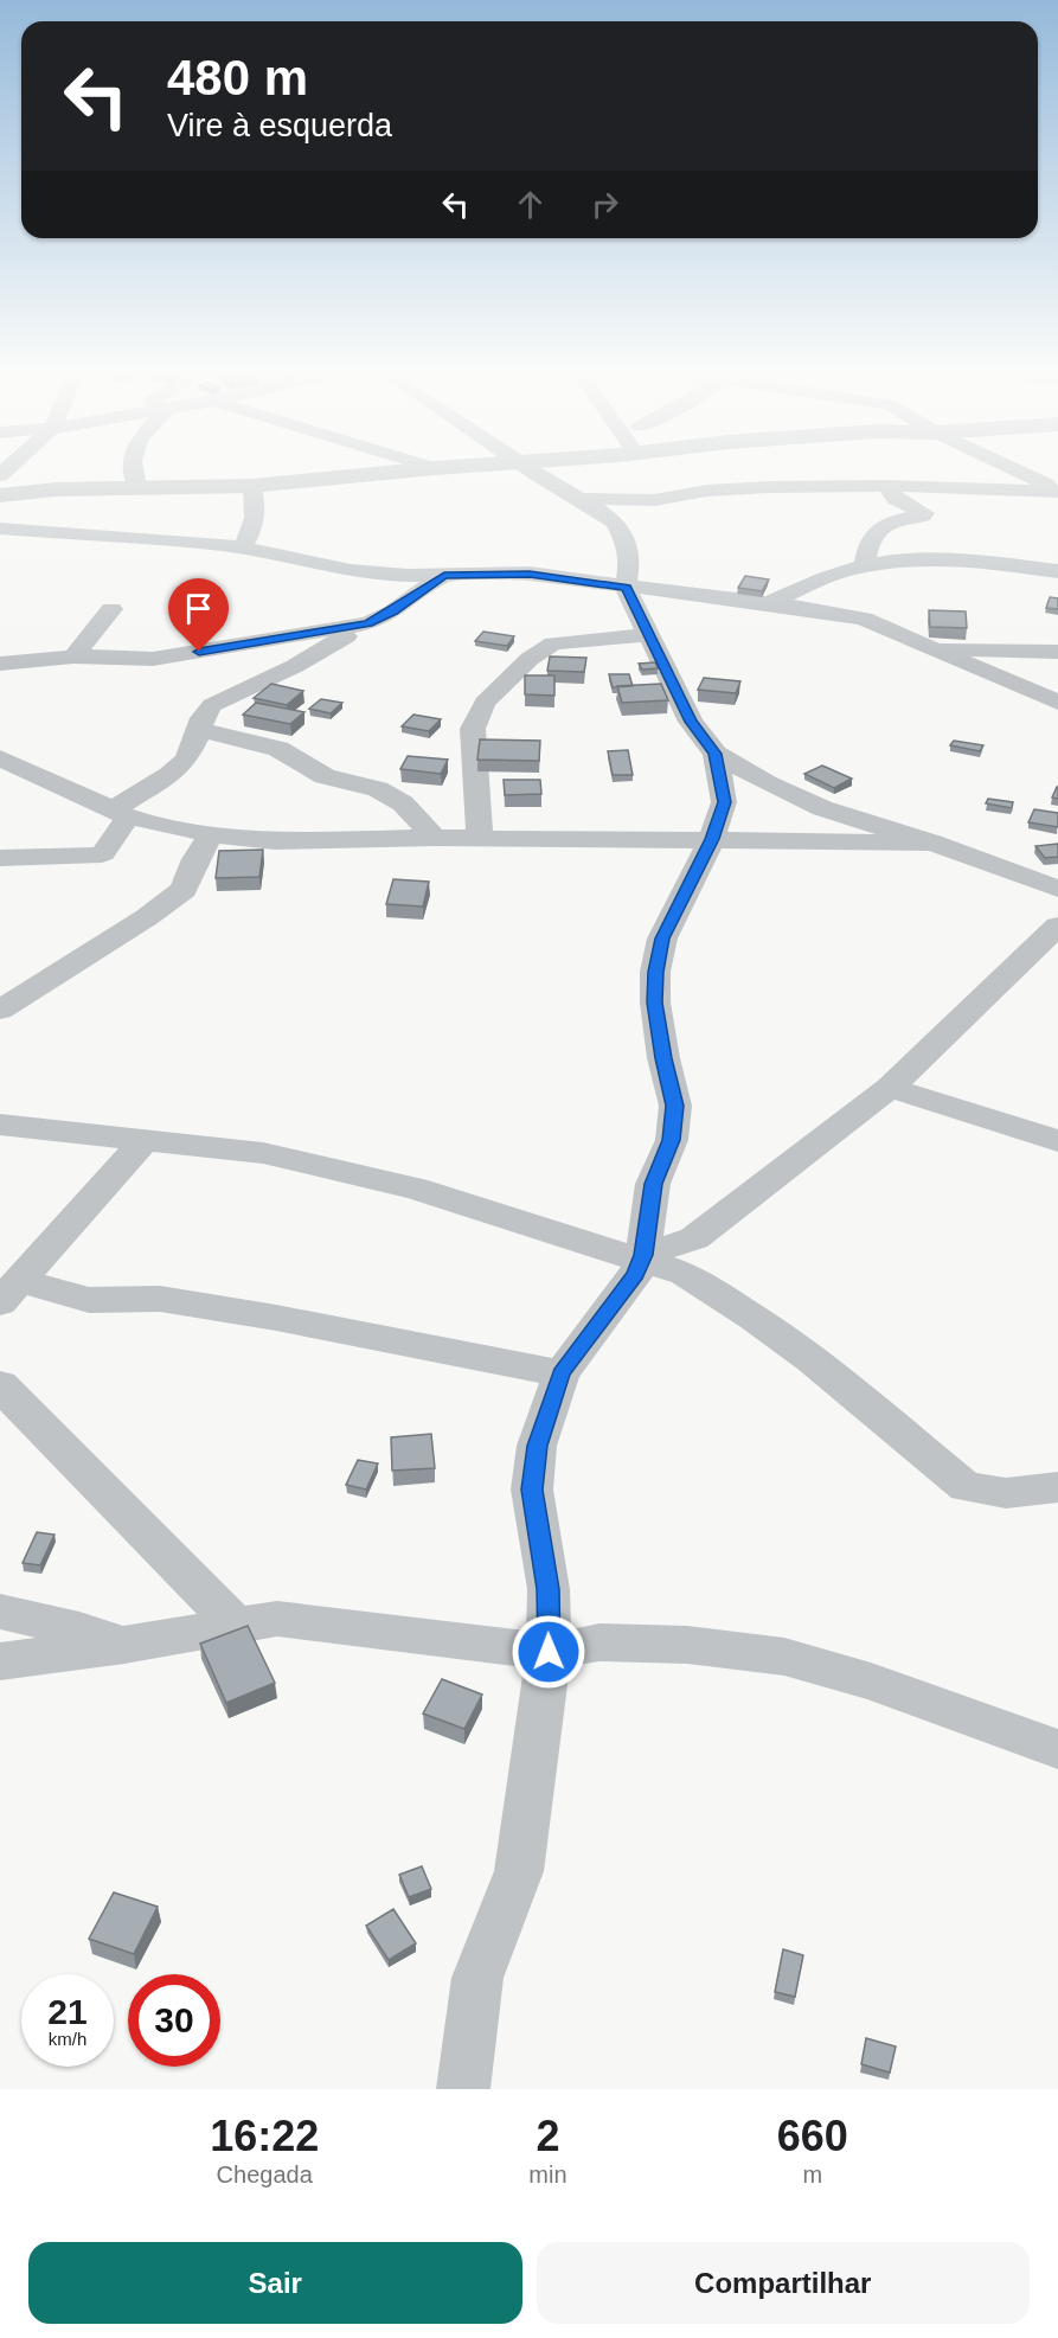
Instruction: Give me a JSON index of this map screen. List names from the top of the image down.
{
  "page": {
    "turn": ["480 m", "Vire à esquerda"],
    "speed": "21 km/h",
    "limit": "30",
    "eta": [
      "16:22",
      "Chegada",
      "2",
      "min",
      "660",
      "m"
    ],
    "buttons": ["Sair", "Compartilhar"]
  }
}
